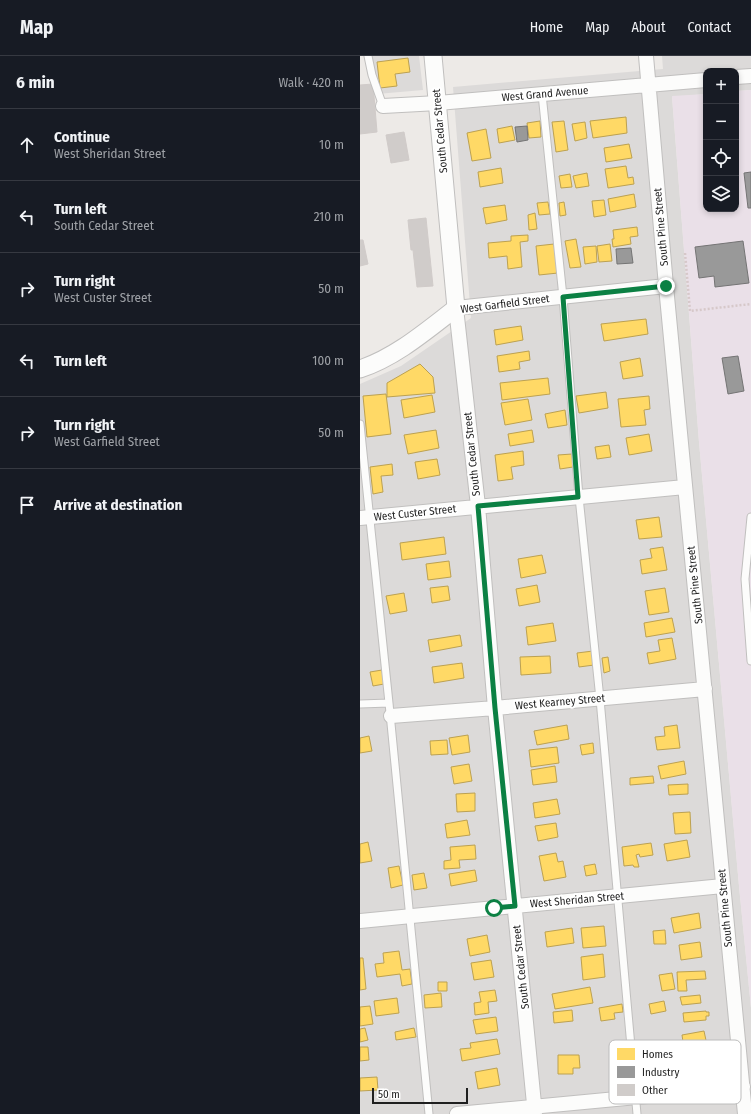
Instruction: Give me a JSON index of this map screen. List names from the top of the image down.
{
  "streets": {
    "street": [
      "West Grand Avenue",
      "South Cedar Street",
      "South Pine Street",
      "West Garfield Street",
      "West Custer Street",
      "West Kearney Street",
      "West Sheridan Street"
    ]
  },
  "crossings": [
    ["West Grand Avenue", "South Cedar Street"],
    ["West Grand Avenue", "South Pine Street"],
    ["South Cedar Street", "West Garfield Street"],
    ["South Cedar Street", "West Custer Street"],
    ["South Cedar Street", "West Kearney Street"],
    ["South Cedar Street", "West Sheridan Street"],
    ["South Pine Street", "West Garfield Street"],
    ["South Pine Street", "West Custer Street"],
    ["South Pine Street", "West Kearney Street"],
    ["South Pine Street", "West Sheridan Street"]
  ],
  "legend": ["Homes", "Industry", "Other"],
  "scale_bar": "50 m",
  "page": {
    "header": "Map",
    "nav": [
      "Home",
      "Map",
      "About",
      "Contact"
    ],
    "heading": ["6 min", "Walk · 420 m"],
    "map_buttons": ["+", "−"],
    "list": [
      ["Continue", "West Sheridan Street", "10 m"],
      ["Turn left", "South Cedar Street", "210 m"],
      ["Turn right", "West Custer Street", "50 m"],
      ["Turn left", "100 m"],
      ["Turn right", "West Garfield Street", "50 m"],
      "Arrive at destination"
    ],
    "scale": "50 m"
  }
}
